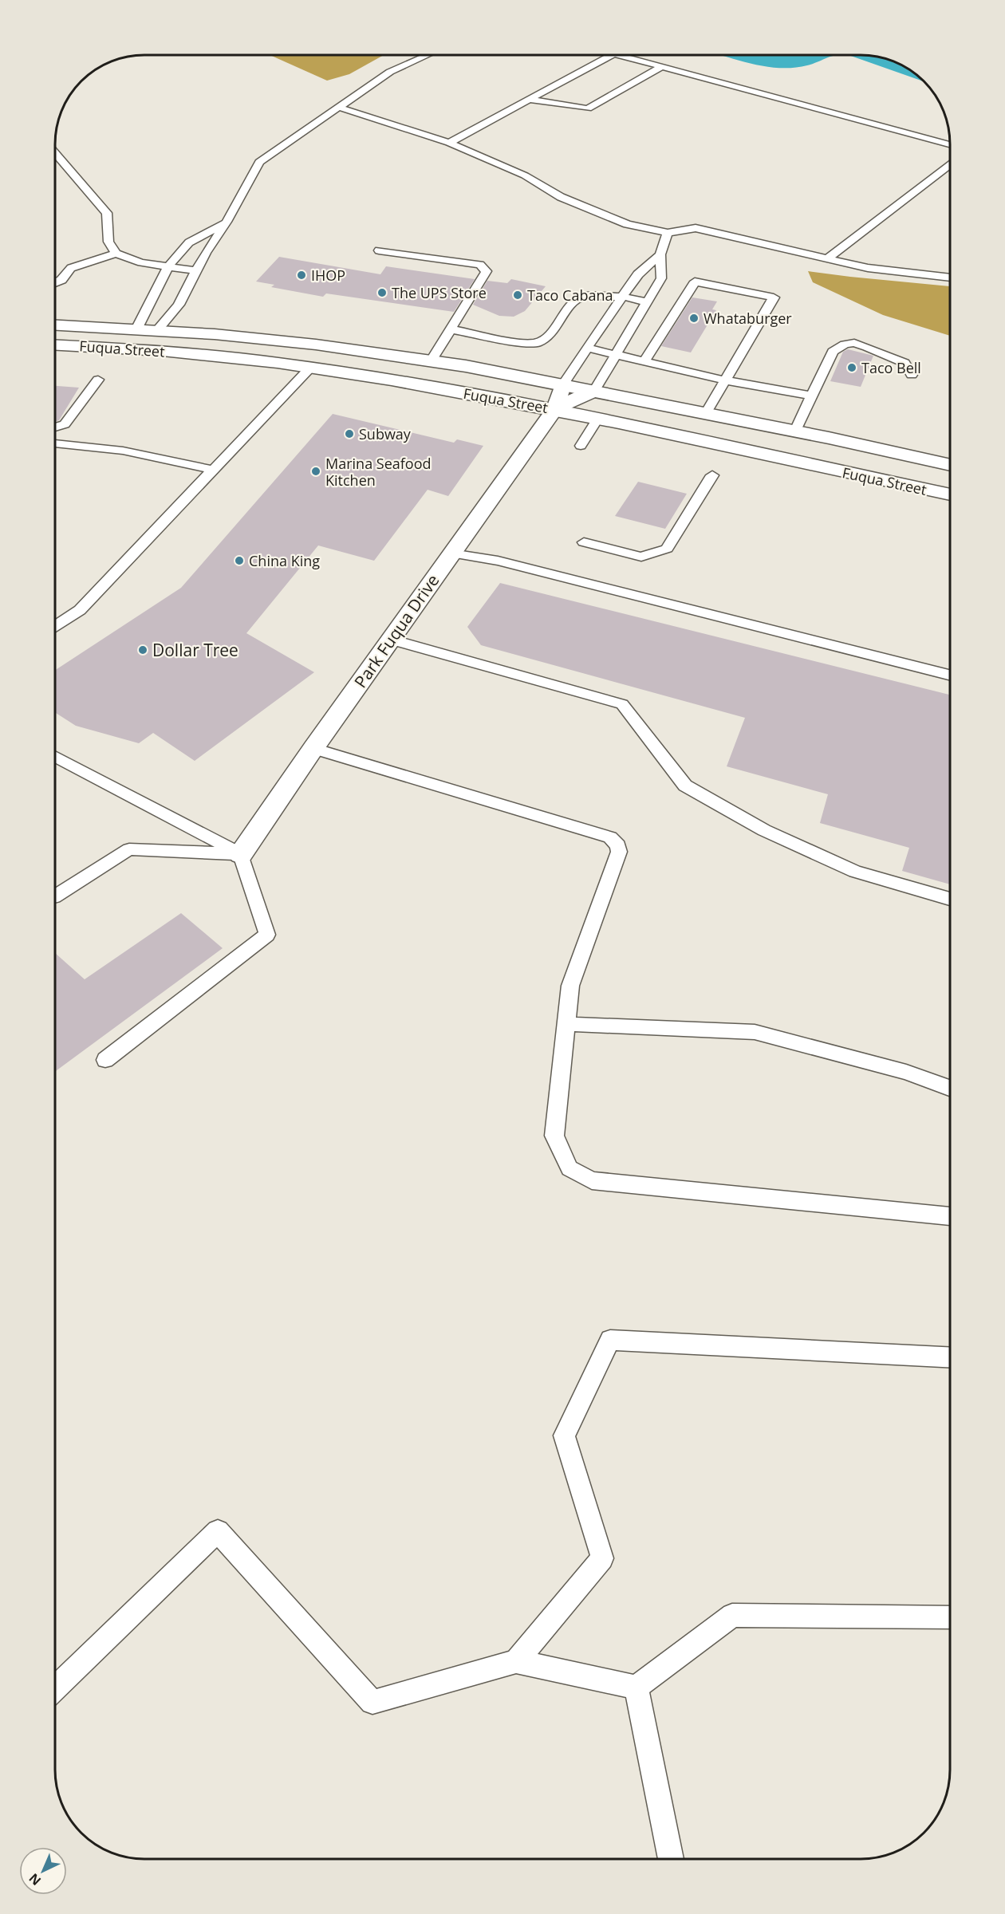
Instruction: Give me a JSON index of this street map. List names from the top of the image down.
{
  "streets": {
    "main road": ["Fuqua Street", "Park Fuqua Drive"]
  },
  "crossings": [
    ["Fuqua Street", "Park Fuqua Drive"]
  ],
  "places": [
    "IHOP",
    "The UPS Store",
    "Taco Cabana",
    "Whataburger",
    "Taco Bell",
    "Subway",
    "Marina Seafood Kitchen",
    "China King",
    "Dollar Tree"
  ],
  "north": "bottom left"
}
